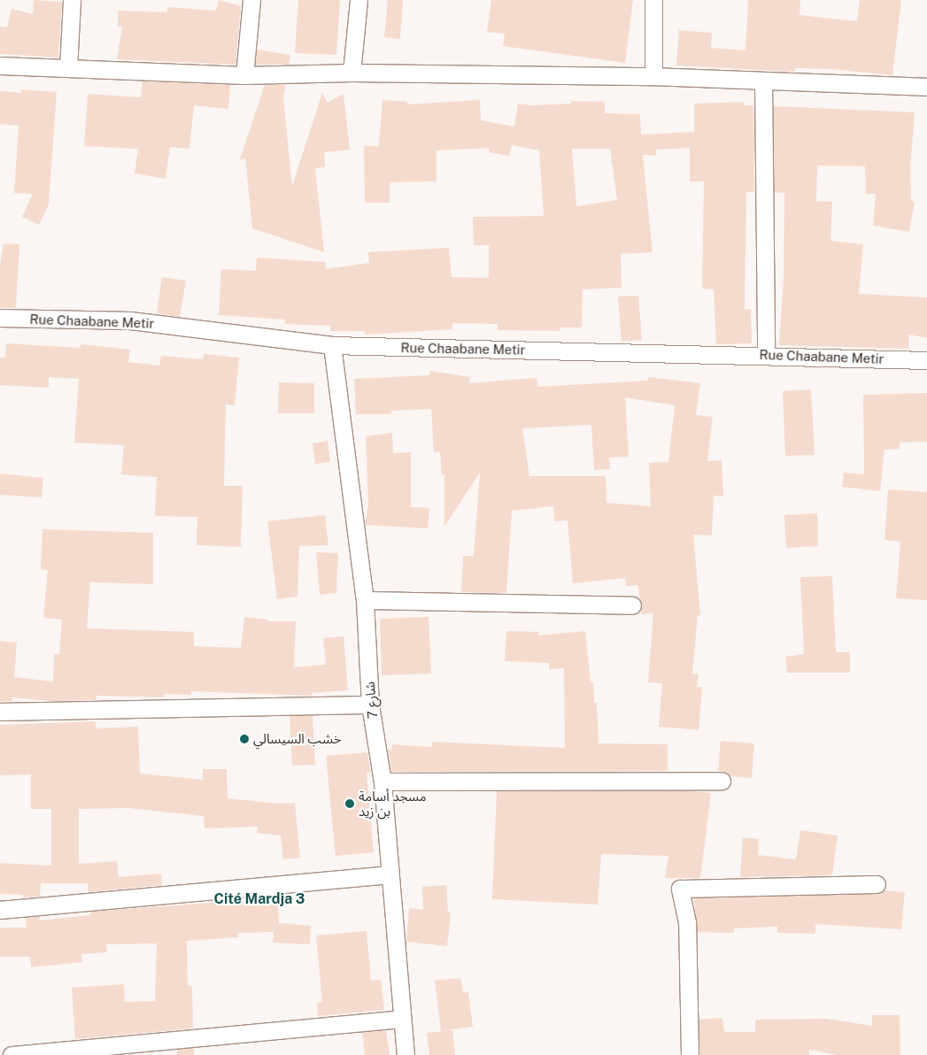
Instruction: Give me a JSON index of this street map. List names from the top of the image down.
{
  "streets": {
    "street": ["Rue Chaabane Metir", "شارع 7"]
  },
  "crossings": [
    ["Rue Chaabane Metir", "شارع 7"]
  ],
  "districts": ["Cité Mardja 3"],
  "places": ["خشب السيسالي", "مسجد أسامة بن زيد"]
}
